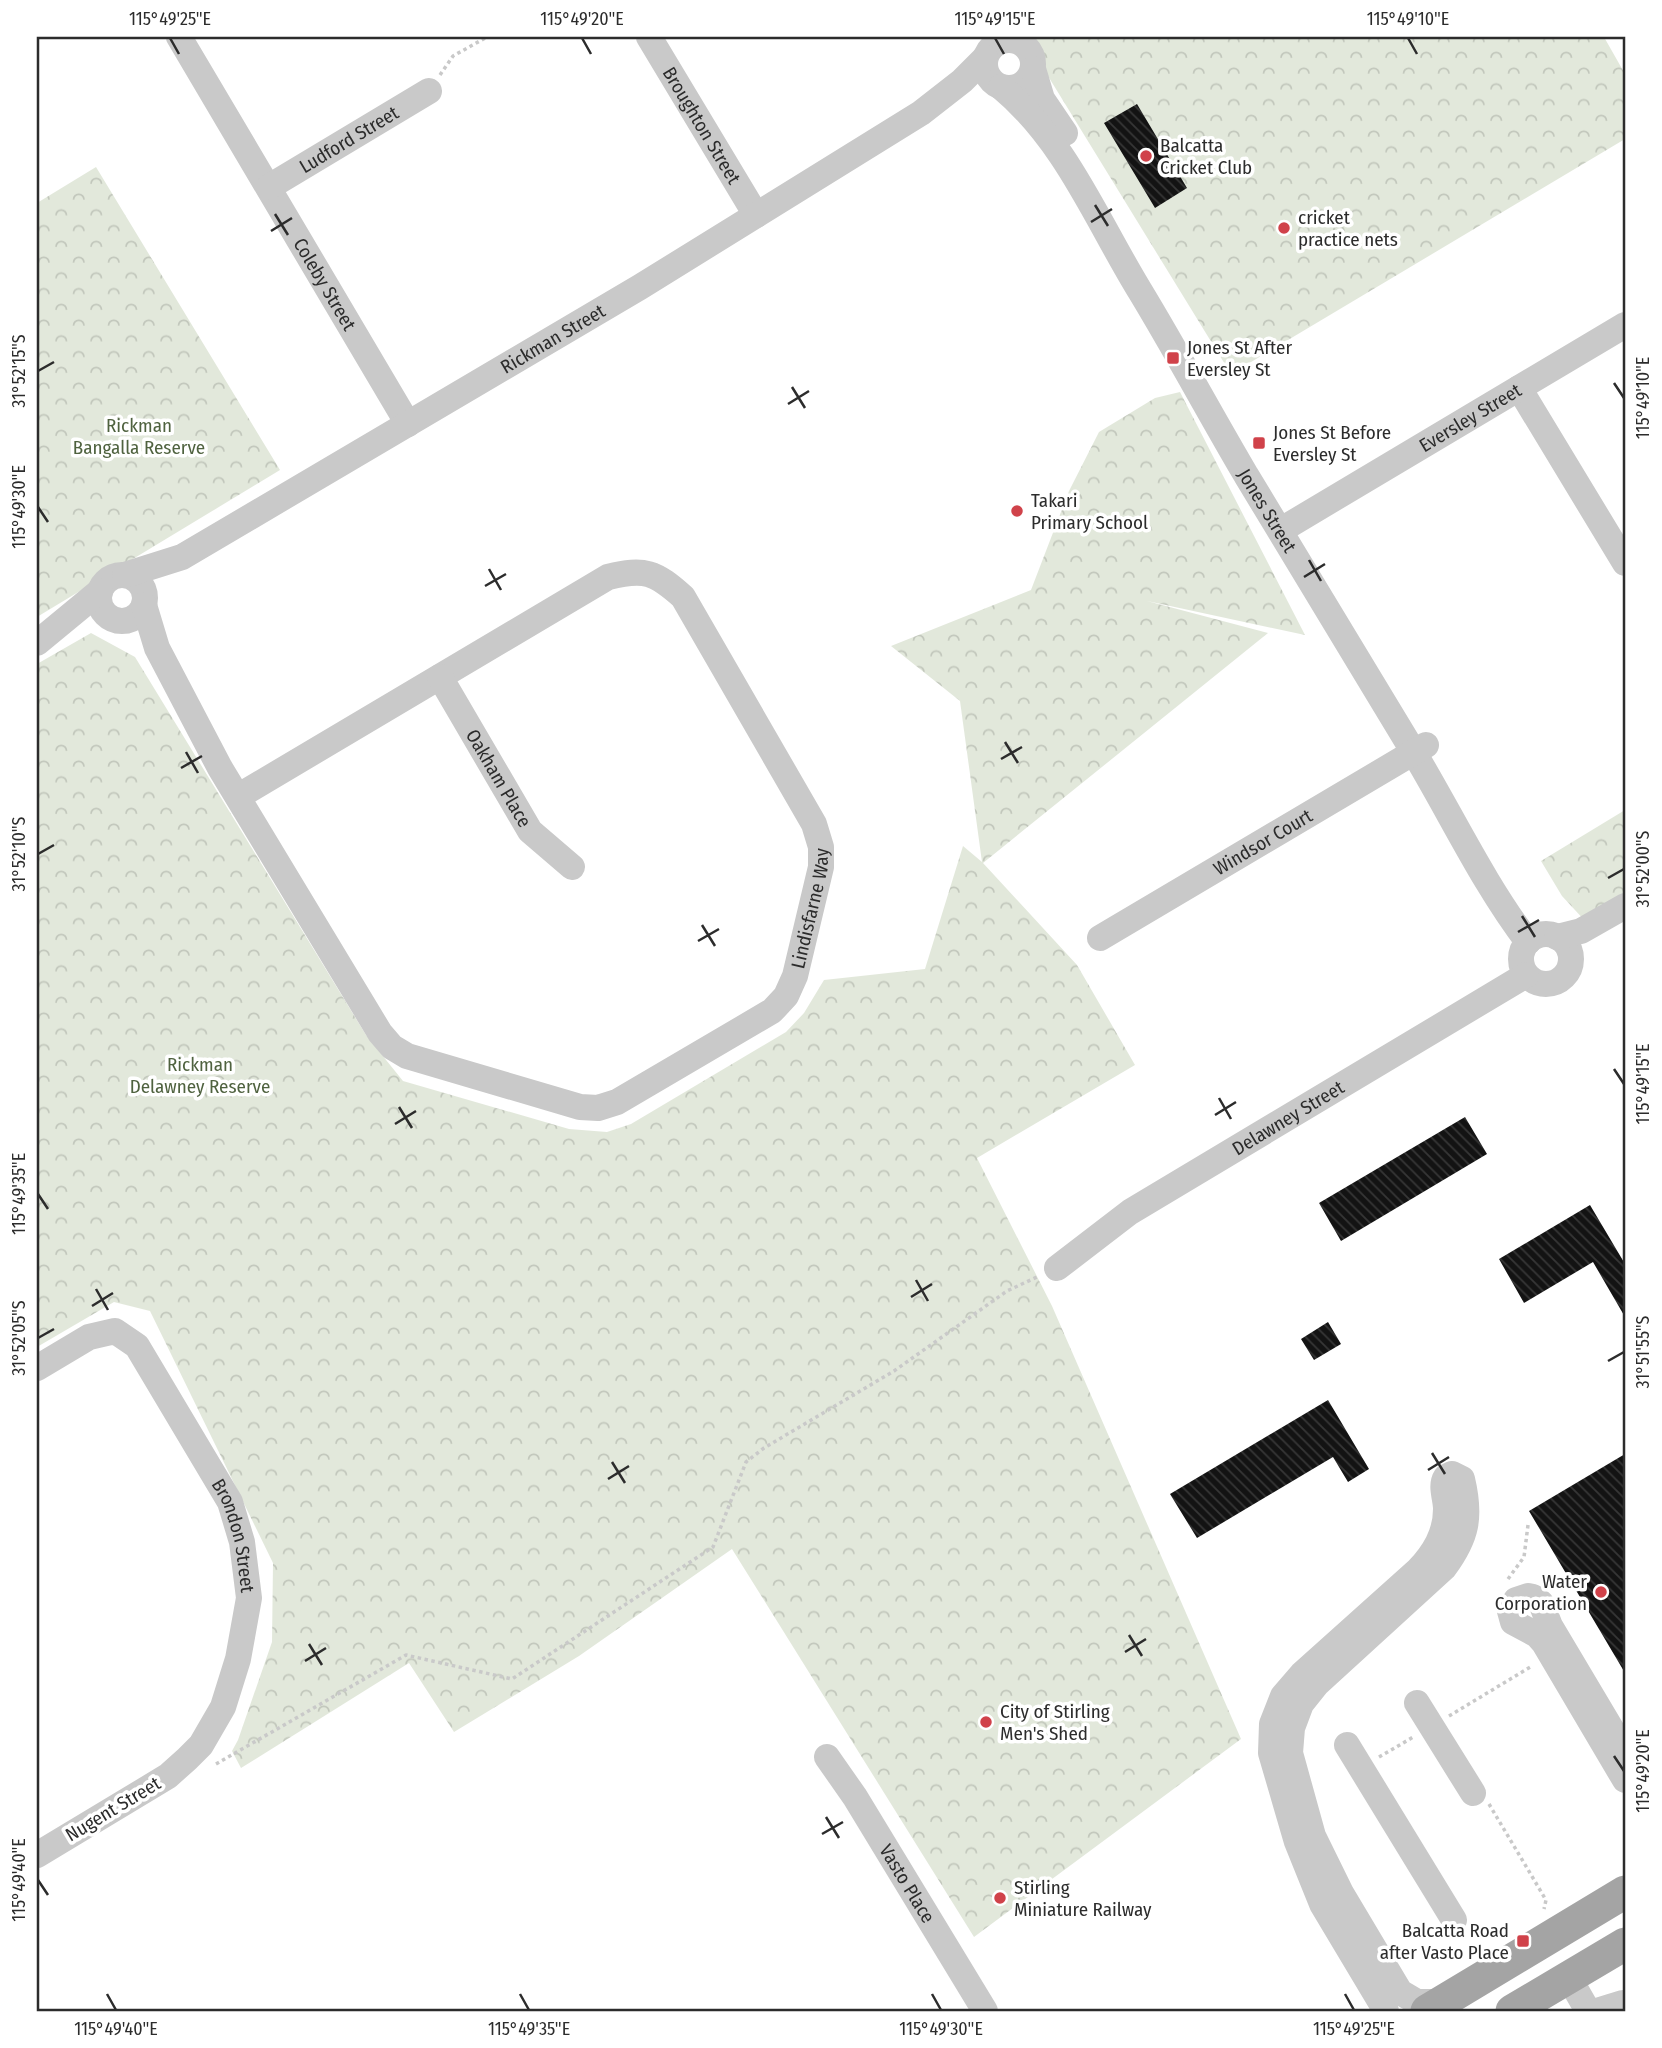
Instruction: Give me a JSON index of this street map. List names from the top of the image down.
{
  "streets": {
    "street": [
      "Broughton Street",
      "Ludford Street",
      "Coleby Street",
      "Rickman Street",
      "Eversley Street",
      "Jones Street",
      "Oakham Place",
      "Windsor Court",
      "Lindisfarne Way",
      "Delawney Street",
      "Brondon Street",
      "Nugent Street",
      "Vasto Place"
    ]
  },
  "crossings": [
    ["Broughton Street", "Rickman Street"],
    ["Ludford Street", "Coleby Street"],
    ["Coleby Street", "Rickman Street"],
    ["Rickman Street", "Jones Street"],
    ["Rickman Street", "Lindisfarne Way"],
    ["Eversley Street", "Jones Street"],
    ["Jones Street", "Windsor Court"],
    ["Jones Street", "Delawney Street"],
    ["Oakham Place", "Lindisfarne Way"],
    ["Brondon Street", "Nugent Street"]
  ],
  "parks": ["Rickman Bangalla Reserve", "Rickman Delawney Reserve"],
  "places": {
    "other": [
      "Balcatta Cricket Club",
      "cricket practice nets",
      "Takari Primary School",
      "Water Corporation",
      "City of Stirling Men's Shed",
      "Stirling Miniature Railway"
    ],
    "transit": ["Jones St After Eversley St", "Jones St Before Eversley St", "Balcatta Road after Vasto Place"]
  },
  "coordinates": [
    "115°49'25\"E",
    "115°49'20\"E",
    "115°49'15\"E",
    "115°49'10\"E",
    "31°52'15\"S",
    "115°49'30\"E",
    "31°52'10\"S",
    "31°52'00\"S",
    "115°49'35\"E",
    "31°52'05\"S",
    "31°51'55\"S",
    "115°49'40\"E"
  ]
}
